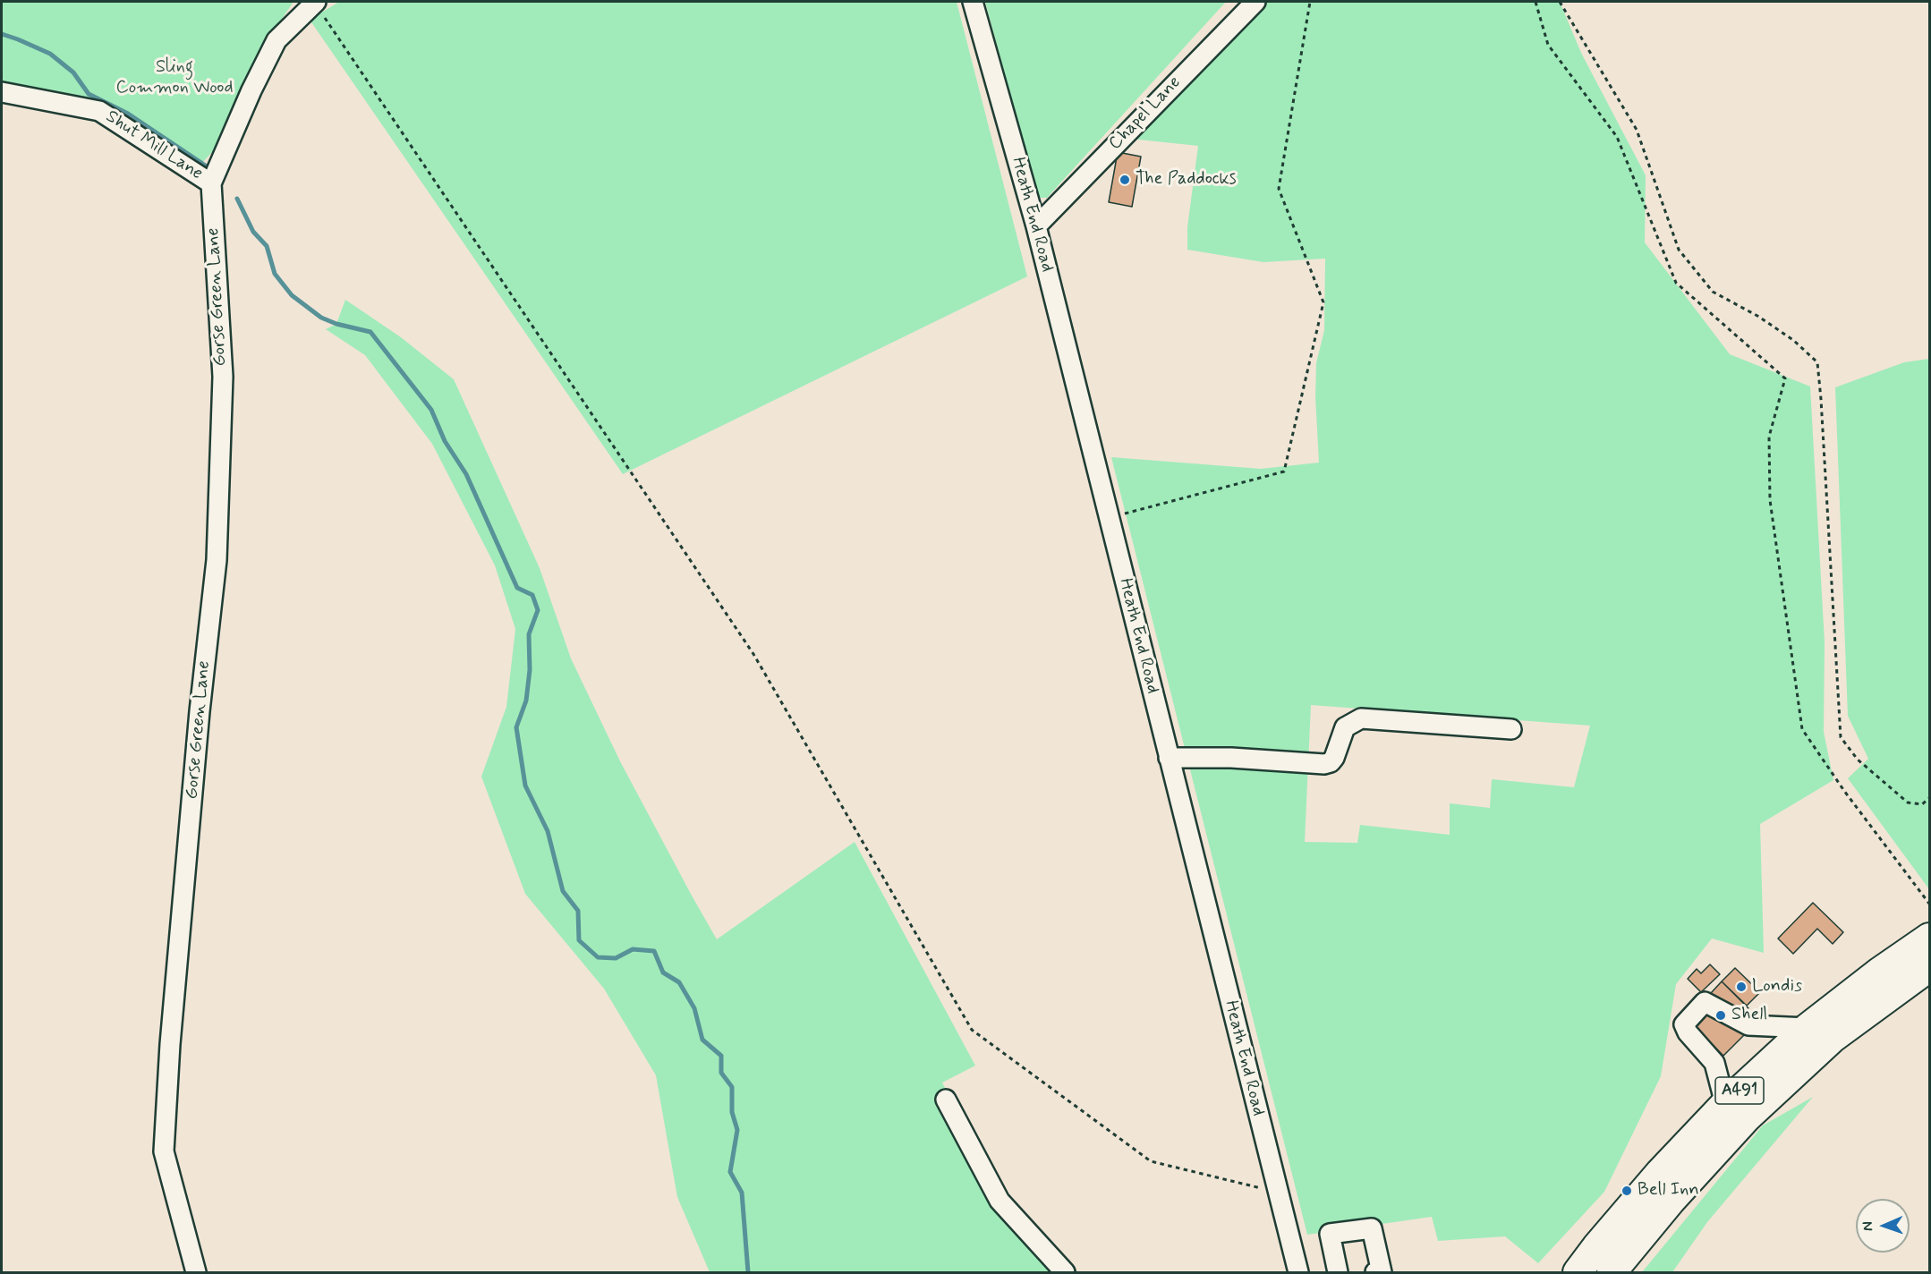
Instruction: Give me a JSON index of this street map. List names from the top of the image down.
{
  "streets": {
    "highway": ["A491"],
    "street": [
      "Chapel Lane",
      "Shut Mill Lane",
      "Heath End Road",
      "Gorse Green Lane"
    ]
  },
  "crossings": [
    ["Chapel Lane", "Heath End Road"],
    ["Shut Mill Lane", "Gorse Green Lane"]
  ],
  "parks": ["Sling Common Wood"],
  "places": [
    "The Paddocks",
    "Londis",
    "Shell",
    "Bell Inn"
  ],
  "north": "left"
}
